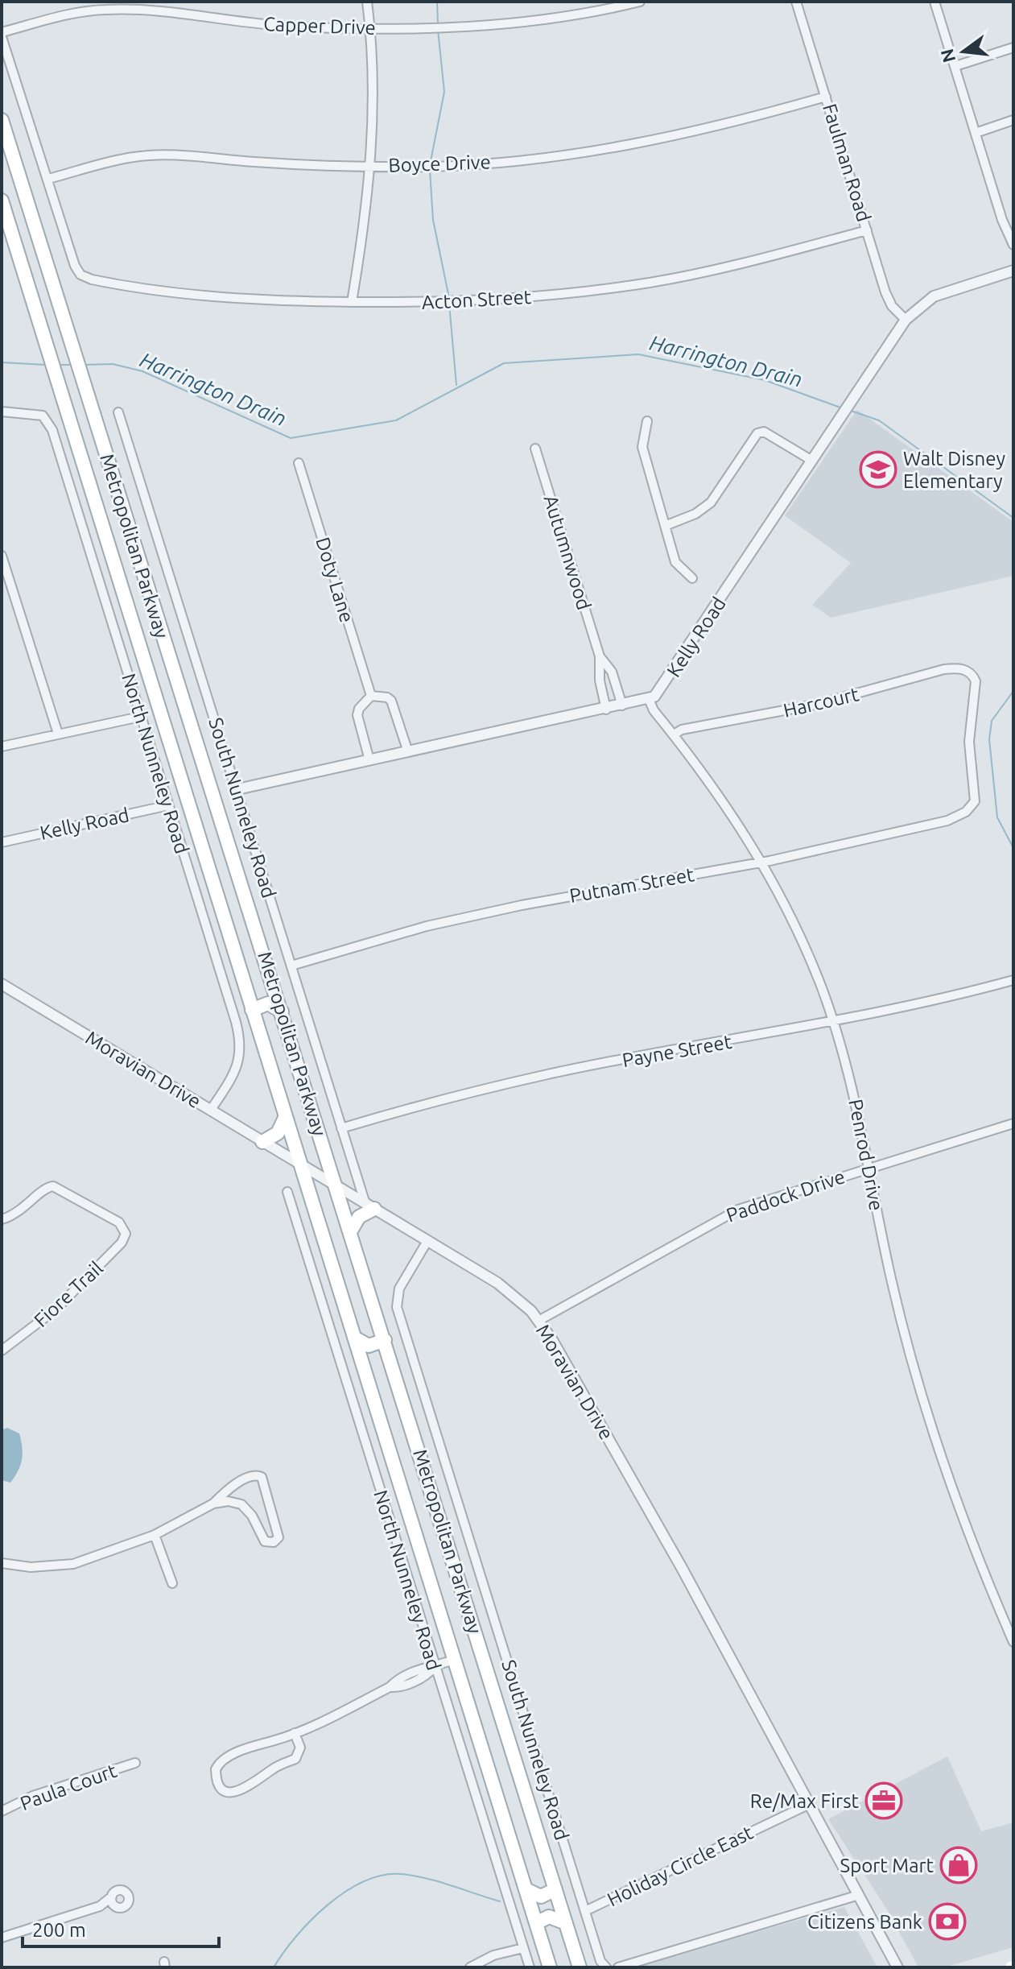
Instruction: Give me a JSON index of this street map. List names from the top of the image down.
{
  "streets": {
    "main road": ["Metropolitan Parkway"],
    "street": [
      "Capper Drive",
      "Faulman Road",
      "Boyce Drive",
      "Acton Street",
      "Autumnwood",
      "Doty Lane",
      "Kelly Road",
      "Harcourt",
      "North Nunneley Road",
      "South Nunneley Road",
      "Putnam Street",
      "Payne Street",
      "Moravian Drive",
      "Penrod Drive",
      "Paddock Drive",
      "Fiore Trail",
      "Paula Court",
      "Holiday Circle East"
    ]
  },
  "crossings": [
    ["Faulman Road", "Boyce Drive"],
    ["Faulman Road", "Acton Street"],
    ["Faulman Road", "Kelly Road"],
    ["Boyce Drive", "Acton Street"],
    ["Metropolitan Parkway", "Moravian Drive"],
    ["Kelly Road", "North Nunneley Road"],
    ["Kelly Road", "Penrod Drive"],
    ["Harcourt", "Putnam Street"],
    ["Harcourt", "Penrod Drive"],
    ["North Nunneley Road", "Moravian Drive"],
    ["South Nunneley Road", "Putnam Street"],
    ["South Nunneley Road", "Payne Street"],
    ["South Nunneley Road", "Moravian Drive"],
    ["South Nunneley Road", "Holiday Circle East"],
    ["Putnam Street", "Penrod Drive"],
    ["Payne Street", "Penrod Drive"],
    ["Moravian Drive", "Paddock Drive"],
    ["Moravian Drive", "Holiday Circle East"],
    ["Penrod Drive", "Paddock Drive"]
  ],
  "water": ["Harrington Drain"],
  "places": {
    "school or university": ["Walt Disney Elementary"],
    "office": ["Re/Max First"],
    "shop": ["Sport Mart"],
    "bank": ["Citizens Bank"]
  },
  "scale_bar": "200 m",
  "north": "left"
}
